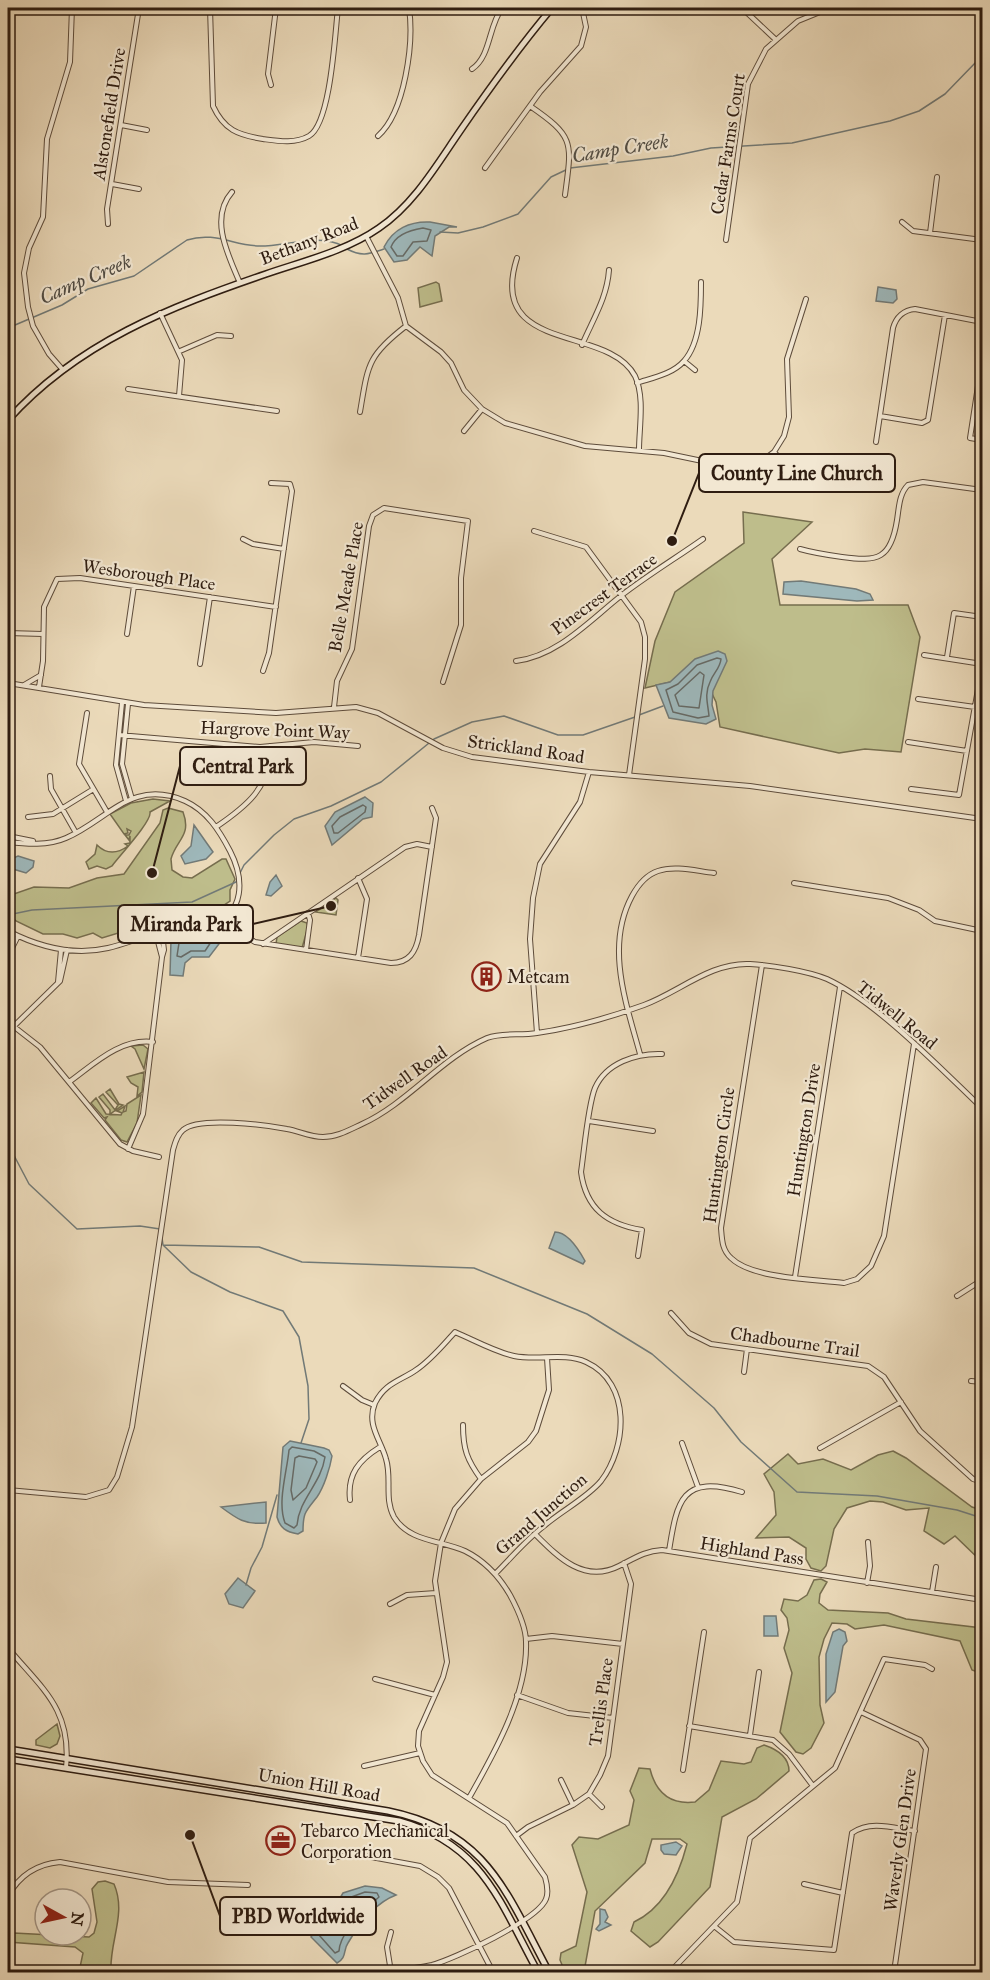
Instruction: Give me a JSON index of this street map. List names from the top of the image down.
{
  "streets": {
    "street": [
      "Alstonefield Drive",
      "Cedar Farms Court",
      "Bethany Road",
      "Wesborough Place",
      "Belle Meade Place",
      "Pinecrest Terrace",
      "Hargrove Point Way",
      "Strickland Road",
      "Tidwell Road",
      "Huntington Drive",
      "Huntington Circle",
      "Chadbourne Trail",
      "Grand Junction",
      "Highland Pass",
      "Trellis Place",
      "Union Hill Road",
      "Waverly Glen Drive"
    ]
  },
  "crossings": [
    ["Wesborough Place", "Strickland Road"],
    ["Belle Meade Place", "Strickland Road"],
    ["Tidwell Road", "Huntington Drive"],
    ["Tidwell Road", "Huntington Circle"],
    ["Huntington Drive", "Huntington Circle"],
    ["Grand Junction", "Highland Pass"],
    ["Highland Pass", "Trellis Place"]
  ],
  "water": ["Camp Creek"],
  "places": {
    "other": [
      "County Line Church",
      "Central Park",
      "Miranda Park",
      "PBD Worldwide"
    ],
    "building": ["Metcam"],
    "office": ["Tebarco Mechanical Corporation"]
  },
  "north": "right"
}
